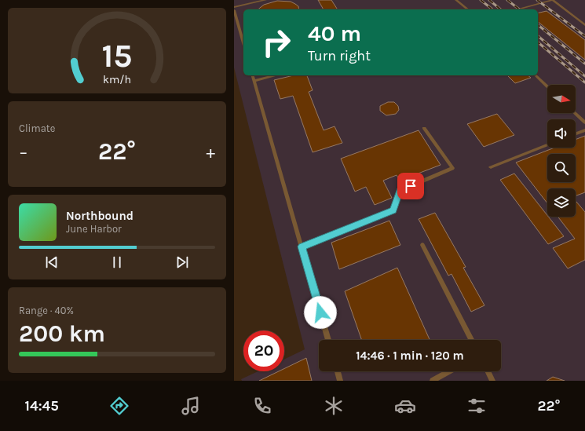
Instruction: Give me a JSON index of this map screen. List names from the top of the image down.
{
  "north": "right",
  "page": {
    "turn": ["40 m", "Turn right"],
    "tile": [
      "Climate",
      ["Range · 40%", "200 km"]
    ],
    "heat": ["−", "22°", "+"],
    "song": ["Northbound", "June Harbor"],
    "limit": "20",
    "trip": "14:46 · 1 min · 120 m",
    "tabs": ["14:45", "22°"],
    "gauge": ["15", "km/h"]
  }
}
